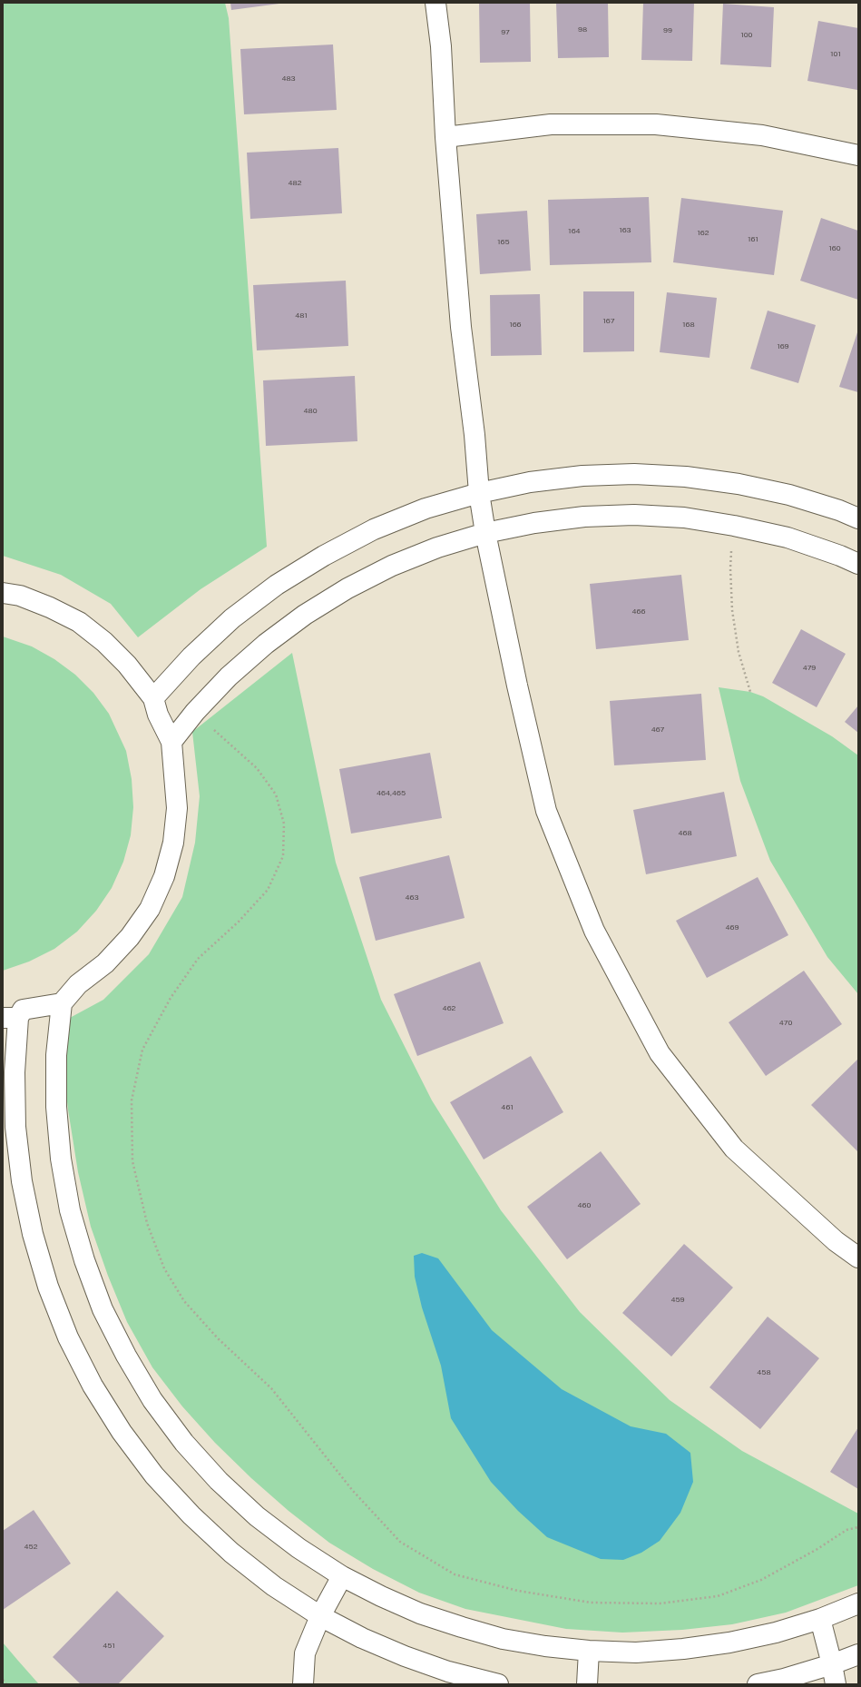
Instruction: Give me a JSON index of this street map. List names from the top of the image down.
{
  "house_numbers": [
    "98",
    "99",
    "97",
    "100",
    "101",
    "483",
    "482",
    "163",
    "164",
    "162",
    "161",
    "165",
    "160",
    "481",
    "167",
    "166",
    "168",
    "169",
    "480",
    "466",
    "479",
    "467",
    "464,465",
    "468",
    "463",
    "469",
    "462",
    "470",
    "461",
    "460",
    "459",
    "458",
    "452",
    "451"
  ]
}
